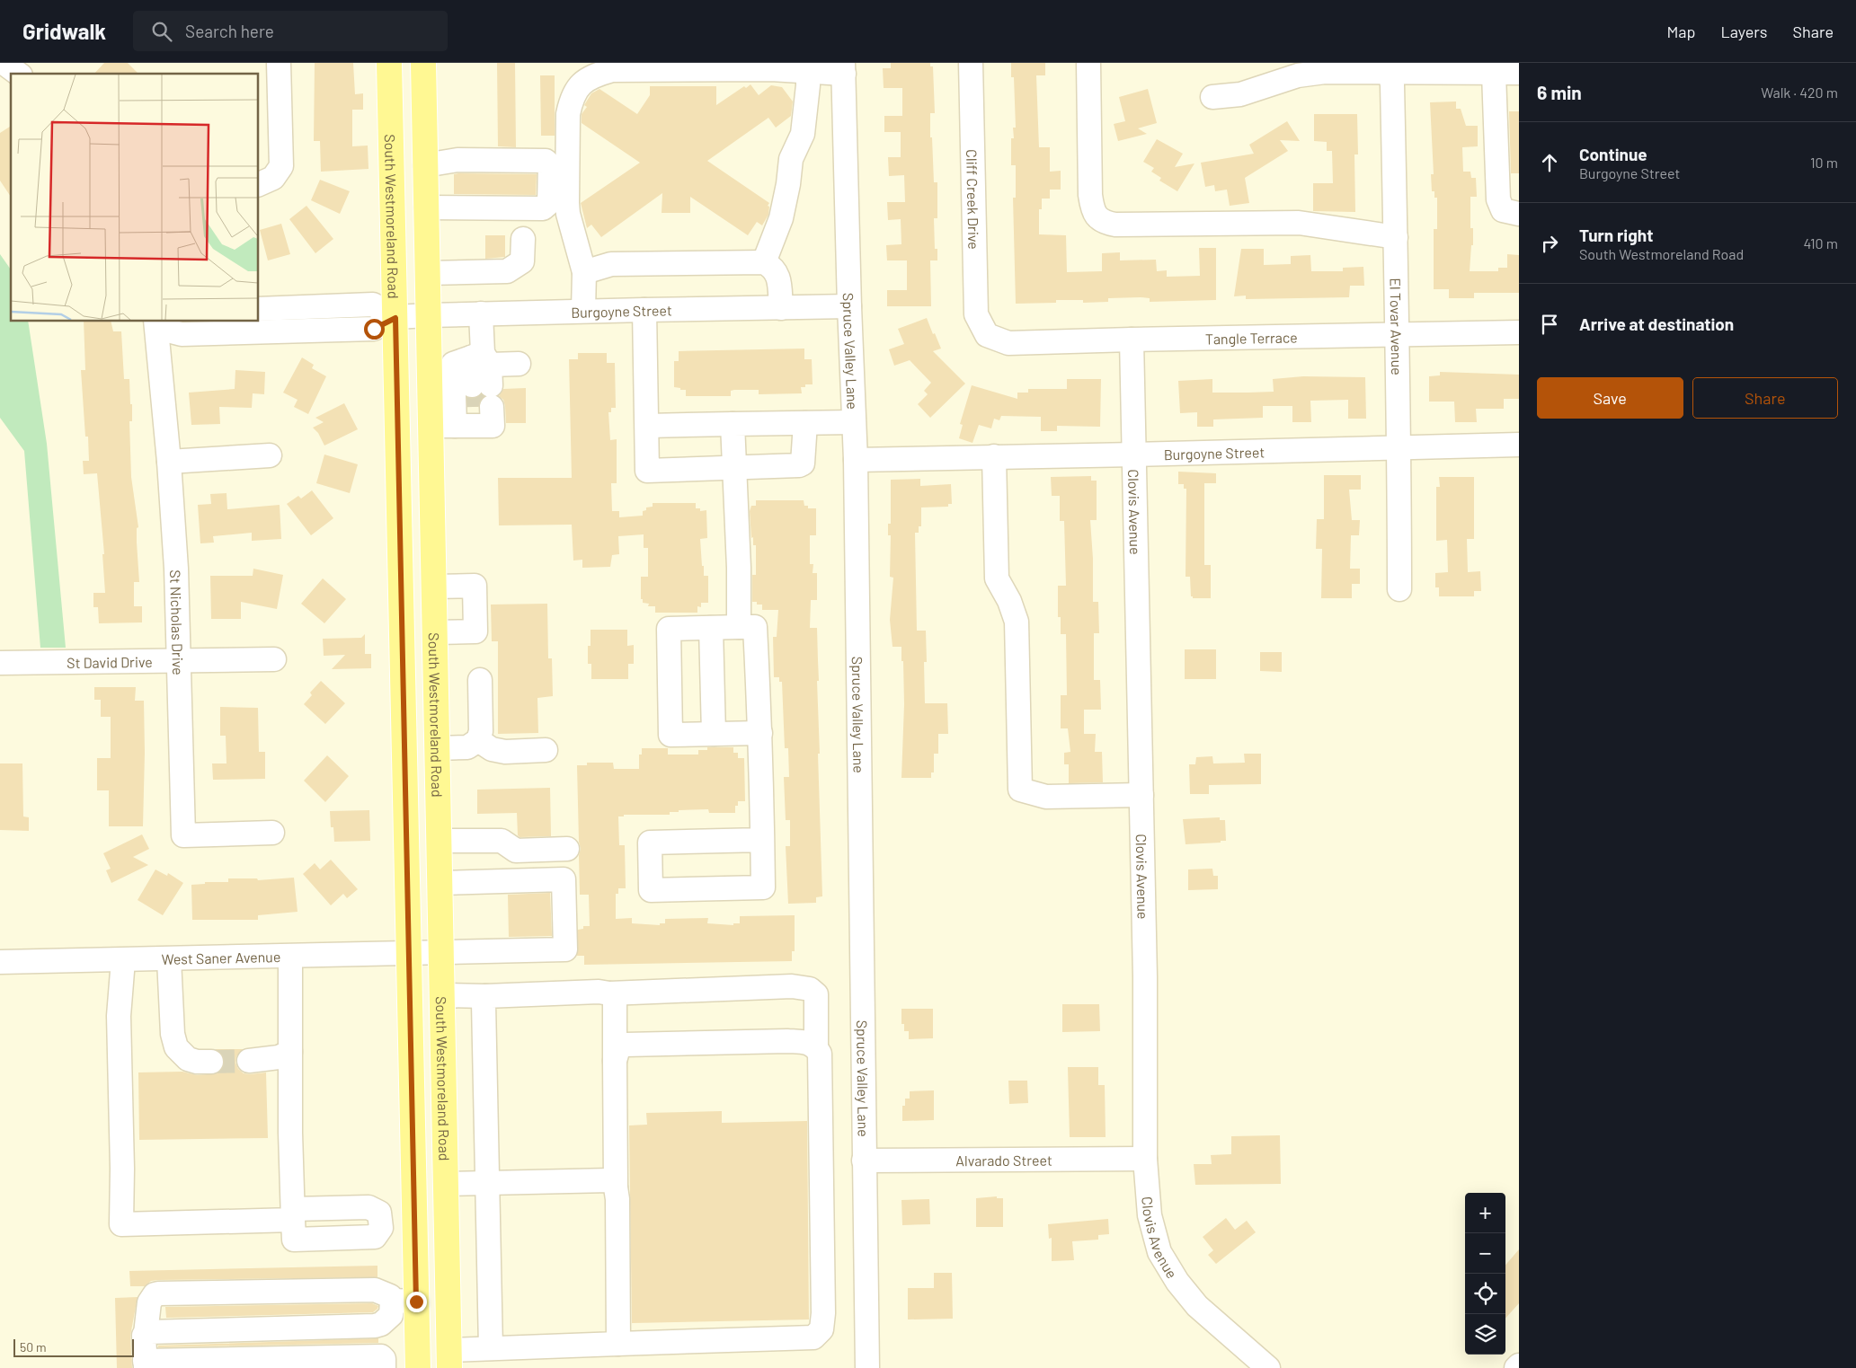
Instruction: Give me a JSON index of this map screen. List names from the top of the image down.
{
  "streets": {
    "main road": ["South Westmoreland Road"],
    "street": [
      "Cliff Creek Drive",
      "Burgoyne Street",
      "El Tovar Avenue",
      "Tangle Terrace",
      "Spruce Valley Lane",
      "Clovis Avenue",
      "St Nicholas Drive",
      "St David Drive",
      "West Saner Avenue",
      "Alvarado Street"
    ]
  },
  "crossings": [
    ["Cliff Creek Drive", "Tangle Terrace"],
    ["South Westmoreland Road", "Burgoyne Street"],
    ["South Westmoreland Road", "West Saner Avenue"],
    ["Burgoyne Street", "El Tovar Avenue"],
    ["Burgoyne Street", "Spruce Valley Lane"],
    ["Burgoyne Street", "Clovis Avenue"],
    ["Burgoyne Street", "St Nicholas Drive"],
    ["El Tovar Avenue", "Tangle Terrace"],
    ["Tangle Terrace", "Clovis Avenue"],
    ["Spruce Valley Lane", "Alvarado Street"],
    ["Clovis Avenue", "Alvarado Street"],
    ["St Nicholas Drive", "St David Drive"]
  ],
  "scale_bar": "50 m",
  "page": {
    "header": "Gridwalk",
    "search": "Search here",
    "nav": ["Map", "Layers", "Share"],
    "heading": ["6 min", "Walk · 420 m"],
    "list": [
      ["Continue", "Burgoyne Street", "10 m"],
      ["Turn right", "South Westmoreland Road", "410 m"],
      "Arrive at destination"
    ],
    "buttons": ["Save", "Share"],
    "map_buttons": ["+", "−"],
    "scale": "50 m"
  }
}
